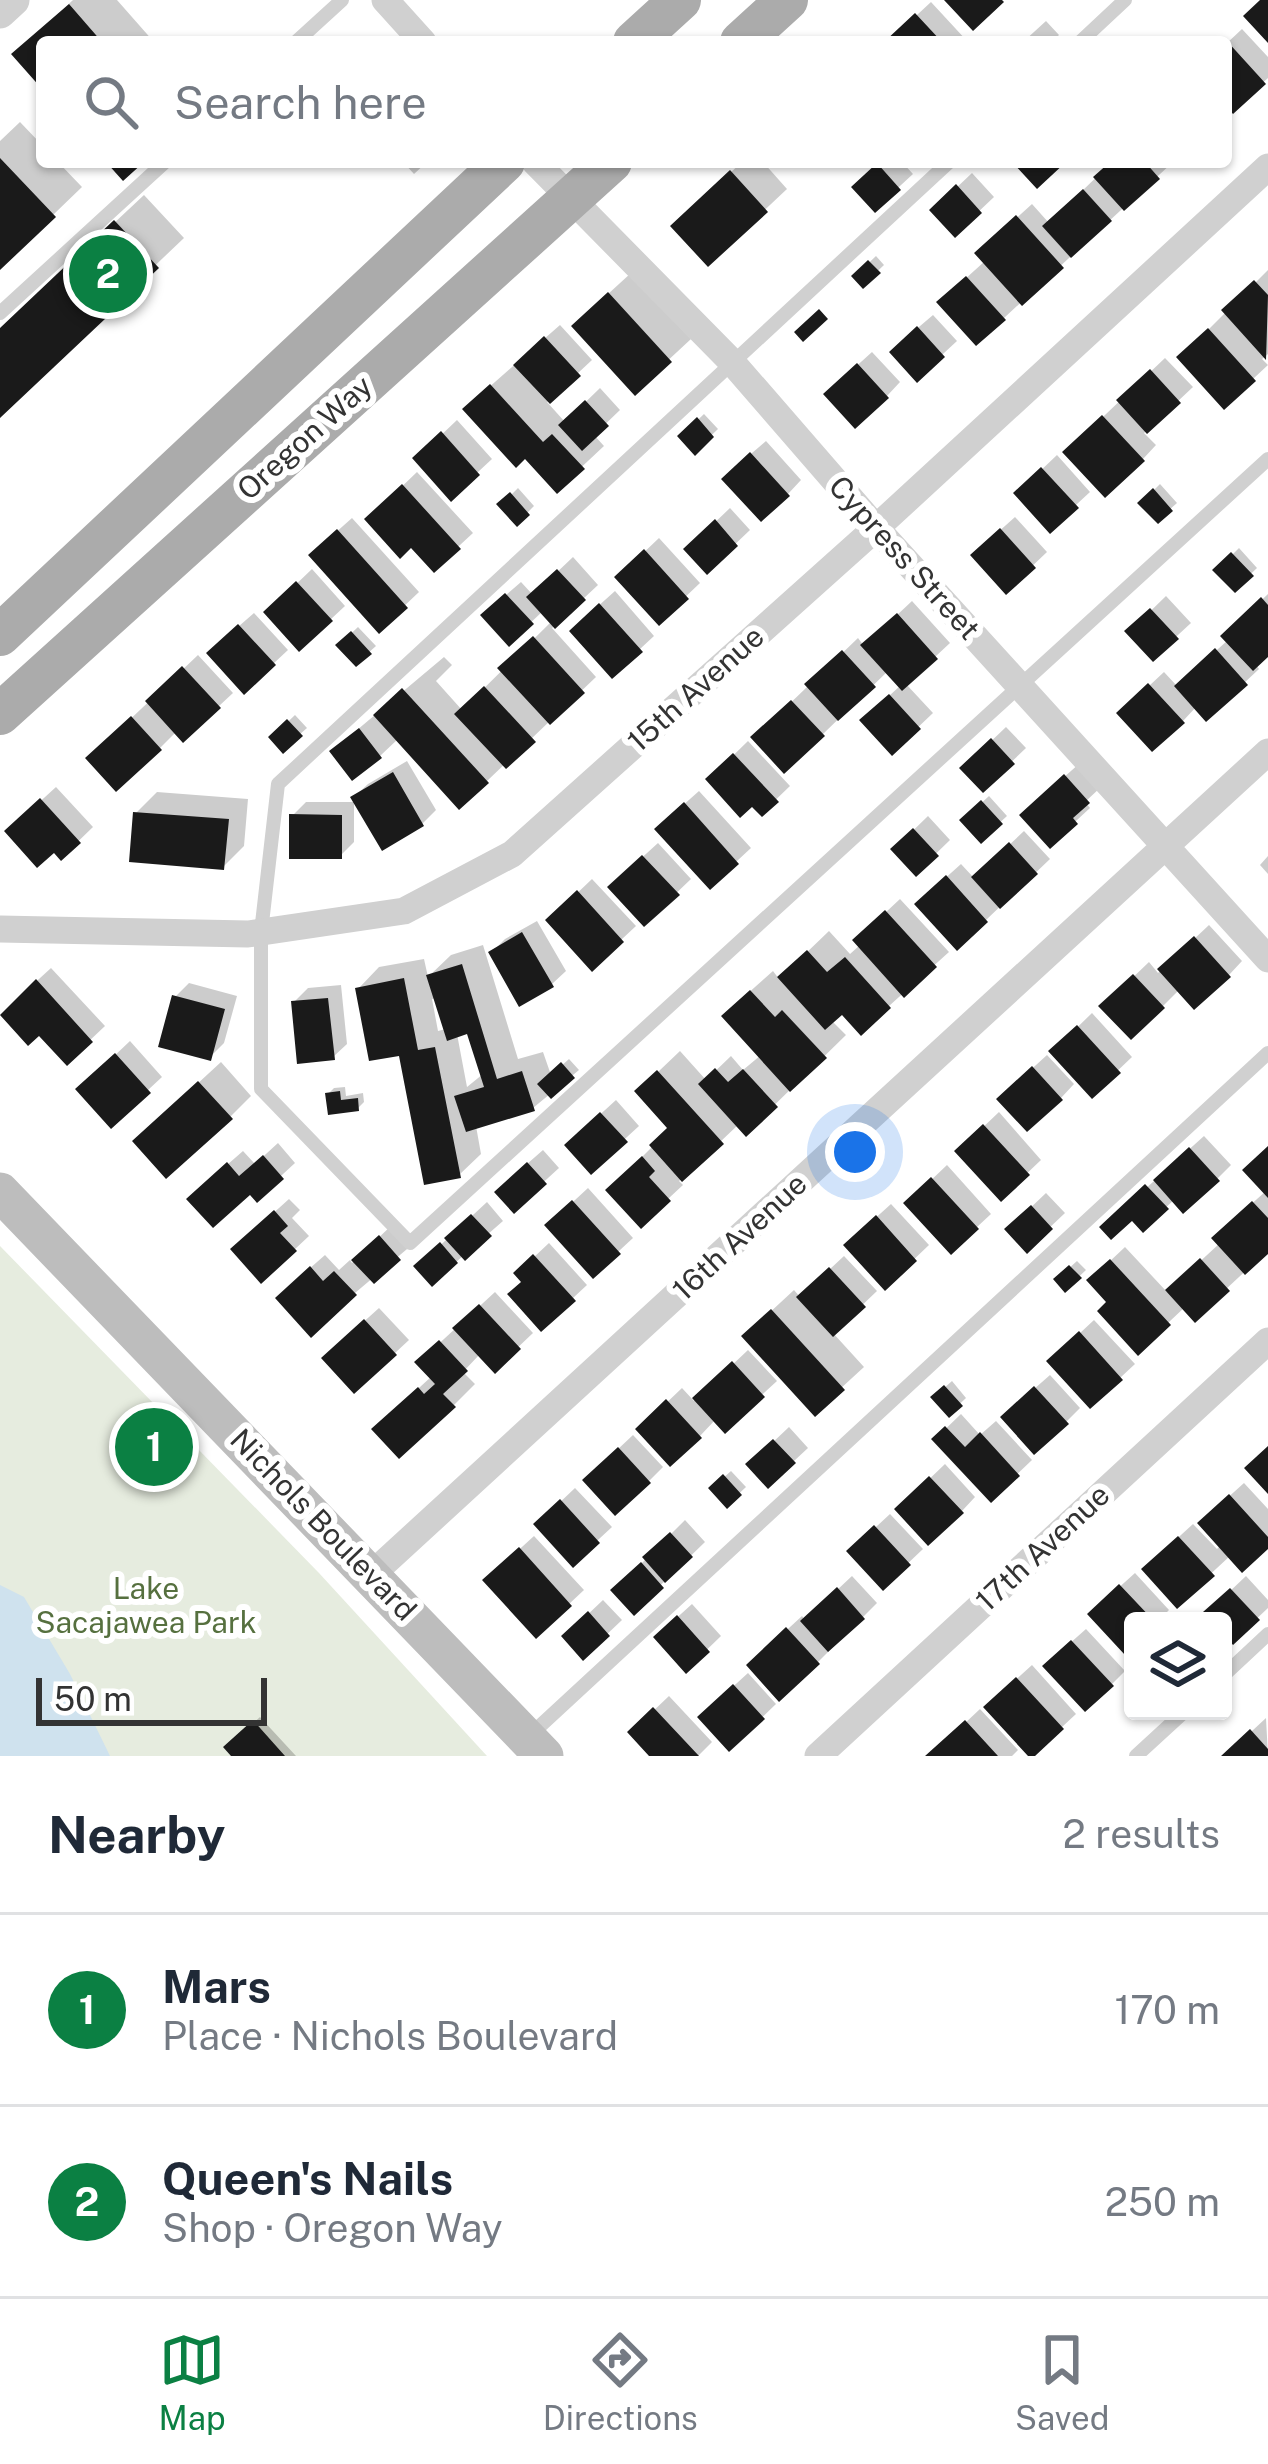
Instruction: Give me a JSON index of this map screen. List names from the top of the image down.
{
  "streets": {
    "main road": ["Oregon Way", "Nichols Boulevard"],
    "street": [
      "Cypress Street",
      "15th Avenue",
      "16th Avenue",
      "17th Avenue"
    ]
  },
  "crossings": [
    ["Oregon Way", "Cypress Street"],
    ["Cypress Street", "15th Avenue"],
    ["Cypress Street", "16th Avenue"],
    ["16th Avenue", "Nichols Boulevard"]
  ],
  "parks": ["Lake Sacajawea Park"],
  "scale_bar": "50 m",
  "page": {
    "search": "Search here",
    "pins": ["2", "1"],
    "scale": "50 m",
    "heading": ["Nearby", "2 results"],
    "list": [
      {
        "mark": "1",
        "name": "Mars",
        "note": "Place · Nichols Boulevard",
        "value": "170 m"
      },
      {
        "mark": "2",
        "name": "Queen's Nails",
        "note": "Shop · Oregon Way",
        "value": "250 m"
      }
    ],
    "nav": ["Map", "Directions", "Saved"]
  }
}
